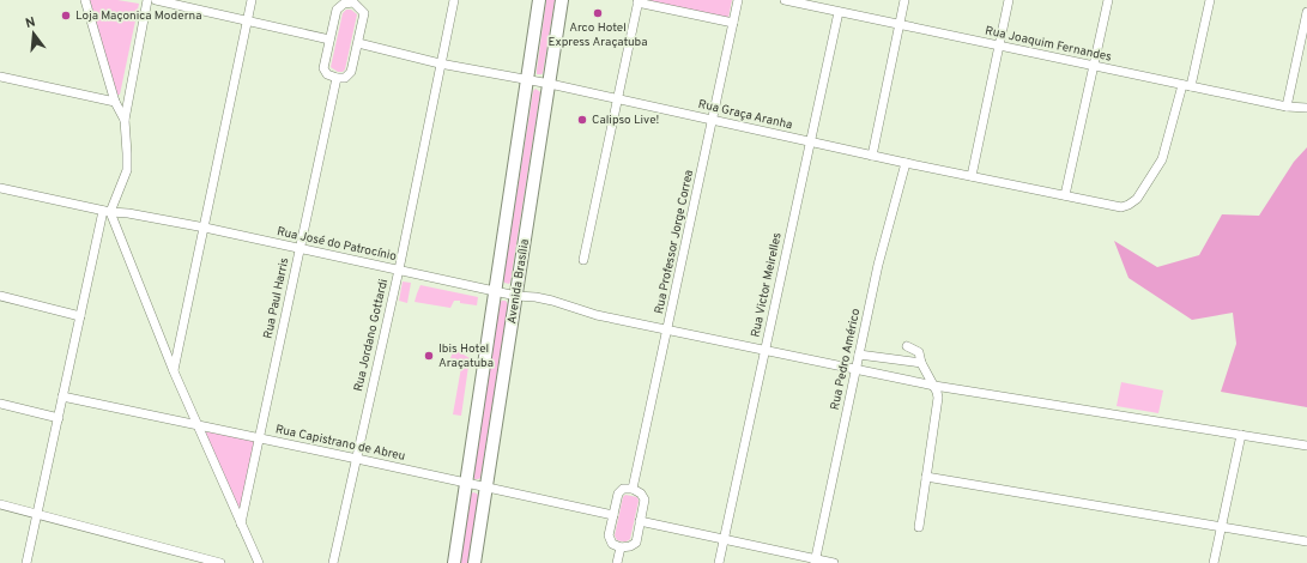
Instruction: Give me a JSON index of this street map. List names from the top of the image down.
{
  "streets": {
    "main road": ["Avenida Brasília"],
    "street": [
      "Rua Joaquim Fernandes",
      "Rua Graça Aranha",
      "Rua Professor Jorge Correa",
      "Rua José do Patrocínio",
      "Rua Victor Meirelles",
      "Rua Paul Harris",
      "Rua Jordano Gottardi",
      "Rua Pedro Américo",
      "Rua Capistrano de Abreu"
    ]
  },
  "crossings": [
    ["Rua Joaquim Fernandes", "Rua Graça Aranha"],
    ["Rua Joaquim Fernandes", "Rua Victor Meirelles"],
    ["Rua Graça Aranha", "Rua Professor Jorge Correa"],
    ["Rua Graça Aranha", "Avenida Brasília"],
    ["Rua Graça Aranha", "Rua Victor Meirelles"],
    ["Rua Graça Aranha", "Rua Jordano Gottardi"],
    ["Rua Graça Aranha", "Rua Pedro Américo"],
    ["Rua Professor Jorge Correa", "Rua José do Patrocínio"],
    ["Rua José do Patrocínio", "Avenida Brasília"],
    ["Rua José do Patrocínio", "Rua Victor Meirelles"],
    ["Rua José do Patrocínio", "Rua Paul Harris"],
    ["Rua José do Patrocínio", "Rua Jordano Gottardi"],
    ["Avenida Brasília", "Rua Capistrano de Abreu"],
    ["Rua Paul Harris", "Rua Capistrano de Abreu"],
    ["Rua Jordano Gottardi", "Rua Capistrano de Abreu"]
  ],
  "places": [
    "Arco Hotel Express Araçatuba",
    "Loja Maçonica Moderna",
    "Calipso Live!",
    "Ibis Hotel Araçatuba"
  ],
  "north": "top"
}
